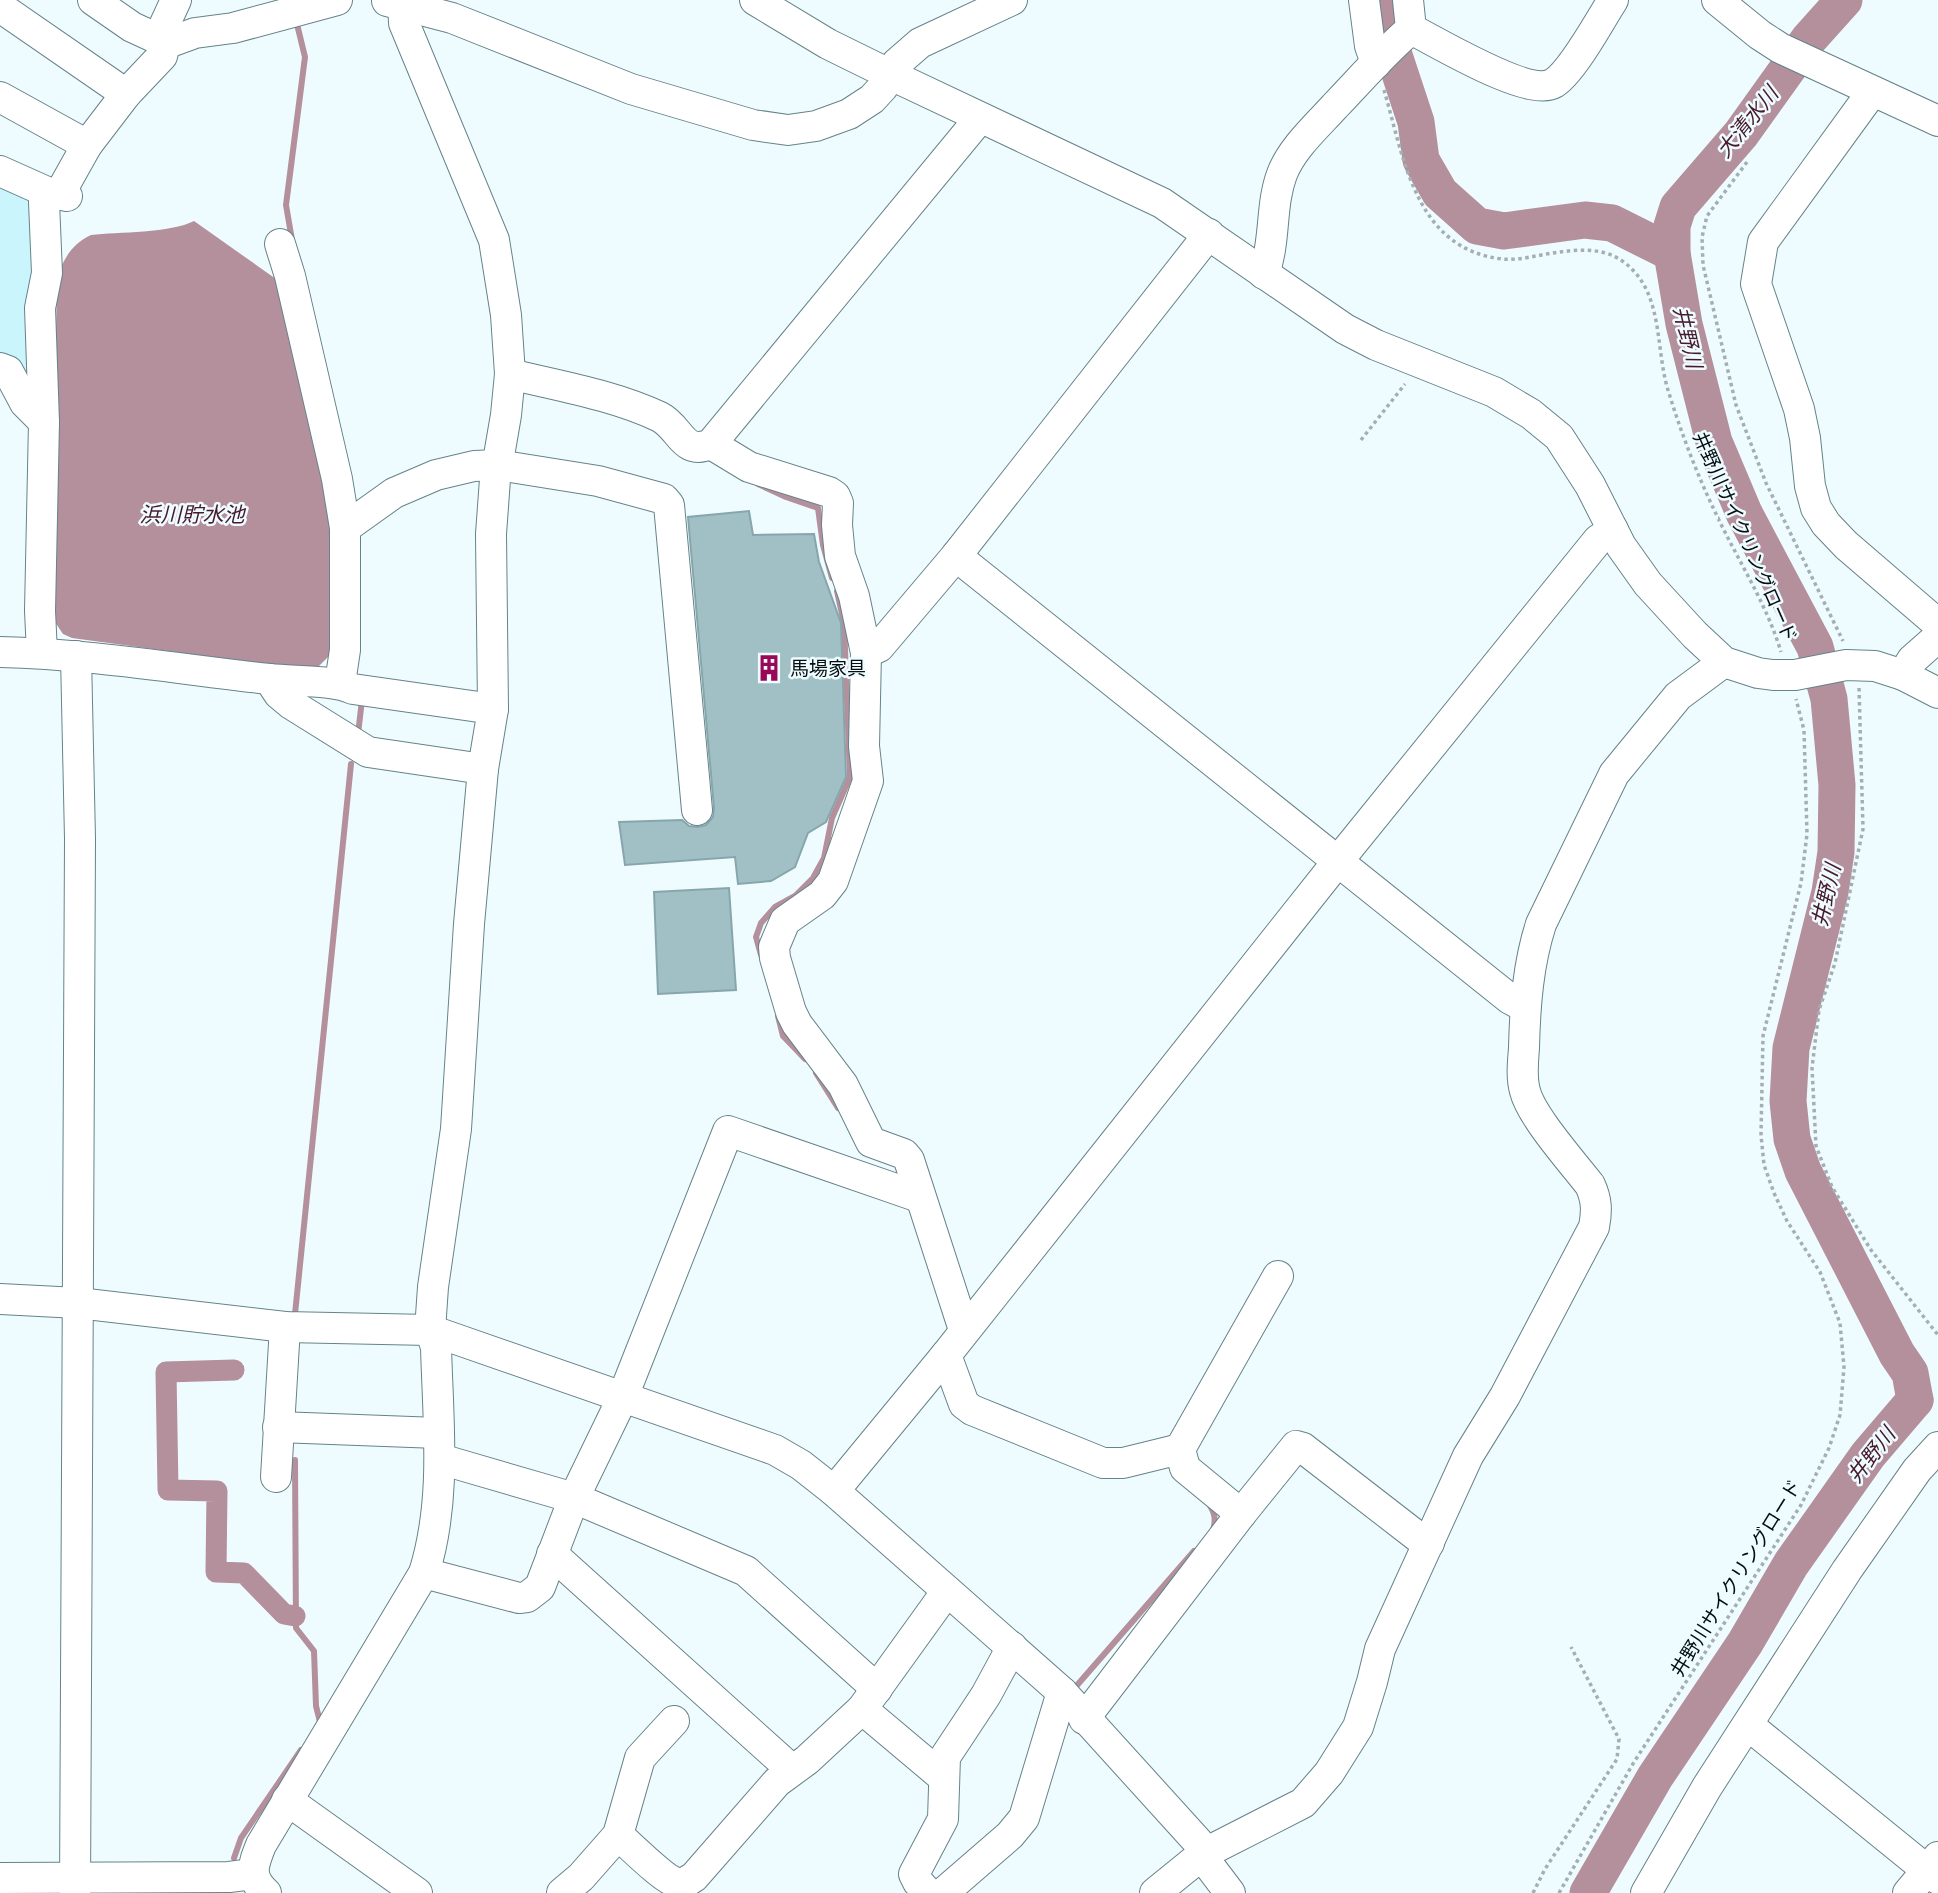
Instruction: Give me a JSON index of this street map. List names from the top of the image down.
{
  "streets": {
    "path": ["井野川サイクリングロード"]
  },
  "water": ["大清水川", "井野川", "浜川貯水池"],
  "places": {
    "building": ["馬場家具"]
  }
}
